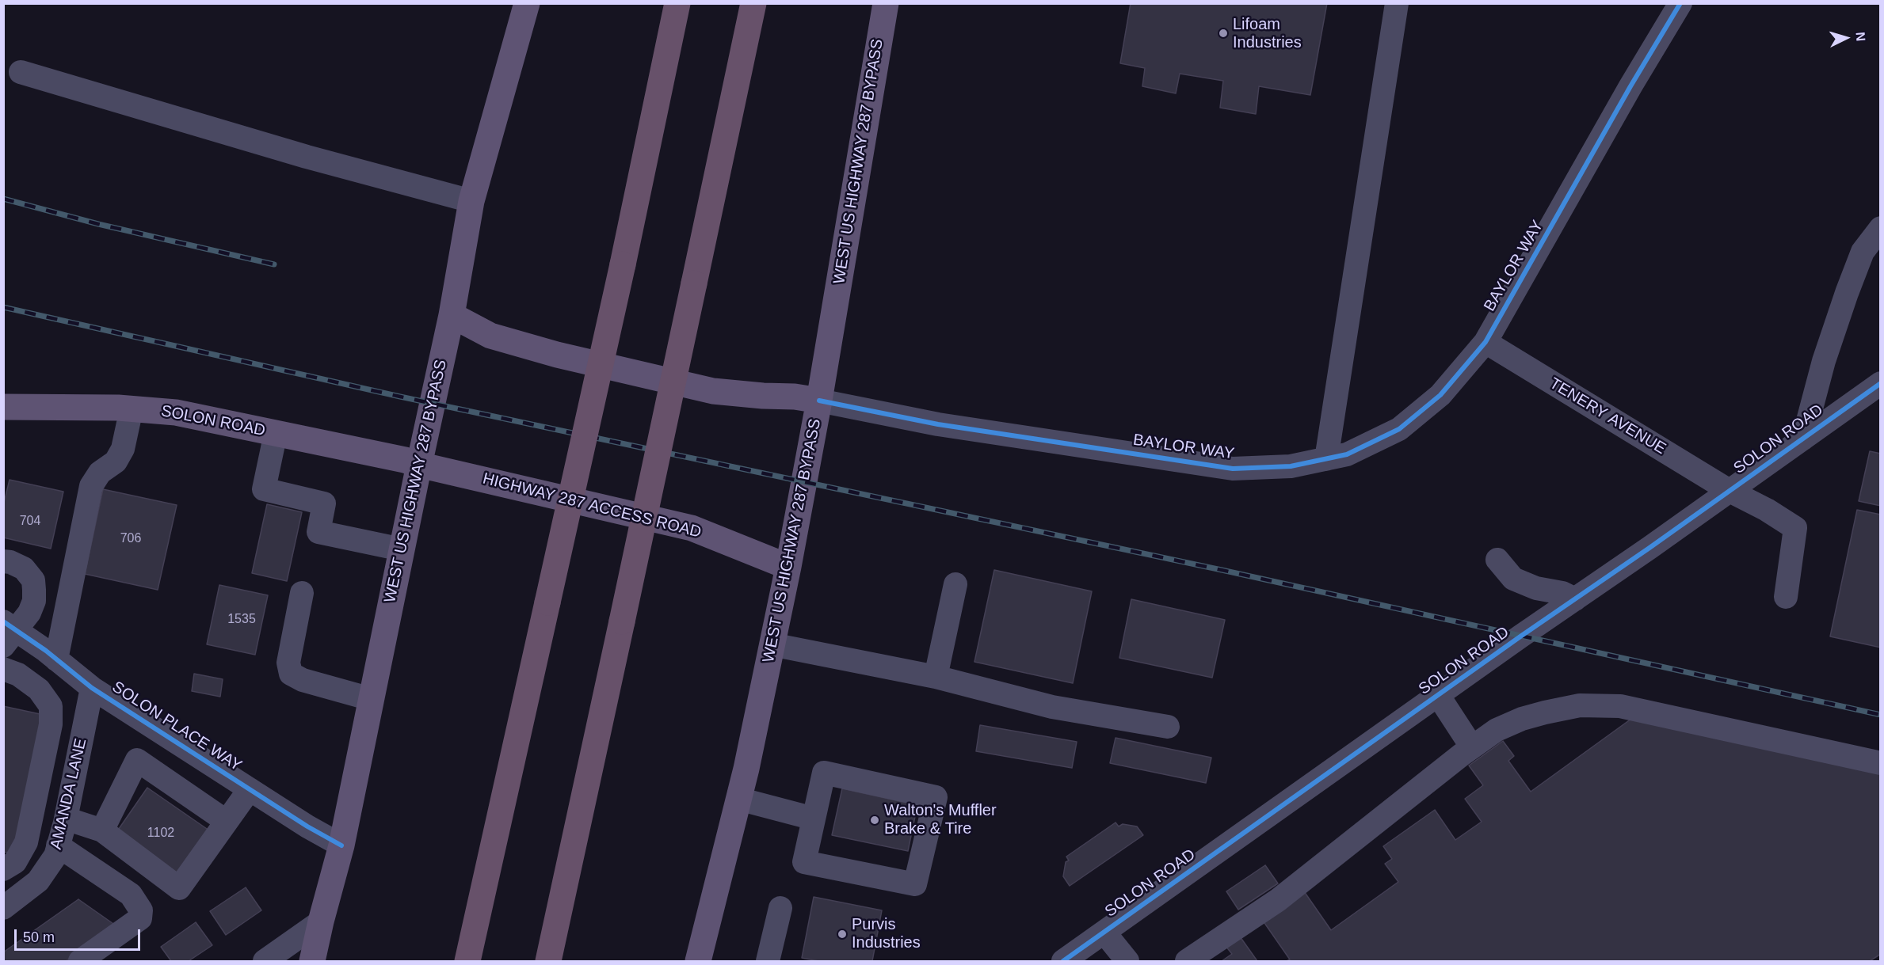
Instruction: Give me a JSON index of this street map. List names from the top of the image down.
{
  "streets": {
    "main road": ["WEST US HIGHWAY 287 BYPASS", "SOLON ROAD", "HIGHWAY 287 ACCESS ROAD"],
    "street": [
      "BAYLOR WAY",
      "TENERY AVENUE",
      "SOLON PLACE WAY",
      "AMANDA LANE"
    ]
  },
  "crossings": [
    ["WEST US HIGHWAY 287 BYPASS", "BAYLOR WAY"],
    ["WEST US HIGHWAY 287 BYPASS", "SOLON ROAD"],
    ["WEST US HIGHWAY 287 BYPASS", "HIGHWAY 287 ACCESS ROAD"],
    ["WEST US HIGHWAY 287 BYPASS", "SOLON PLACE WAY"],
    ["BAYLOR WAY", "TENERY AVENUE"],
    ["TENERY AVENUE", "SOLON ROAD"],
    ["SOLON ROAD", "HIGHWAY 287 ACCESS ROAD"],
    ["SOLON PLACE WAY", "AMANDA LANE"]
  ],
  "places": ["Lifoam Industries", "Walton's Muffler Brake & Tire", "Purvis Industries"],
  "house_numbers": [
    "704",
    "706",
    "1535",
    "1102"
  ],
  "scale_bar": "50 m",
  "north": "right"
}
